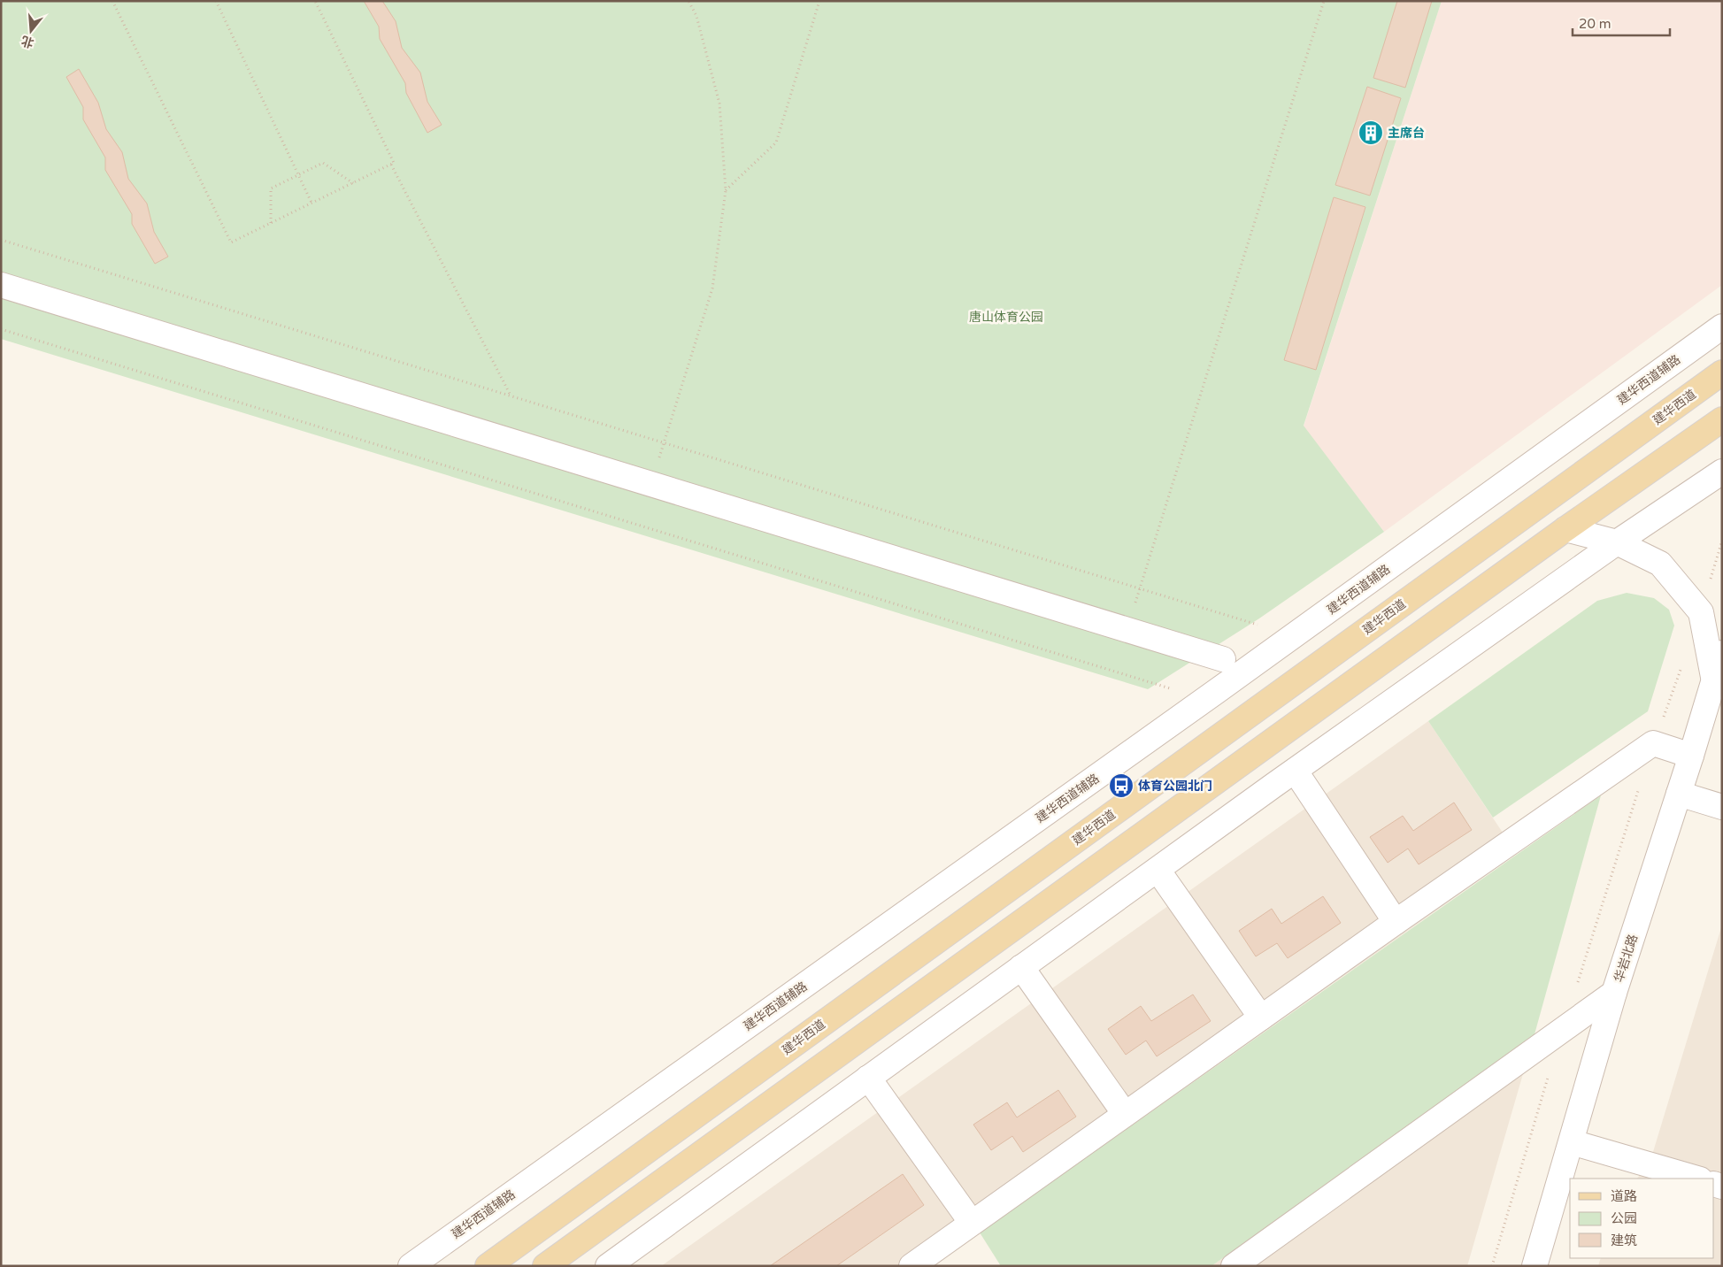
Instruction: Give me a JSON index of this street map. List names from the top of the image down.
{
  "streets": {
    "main road": ["建华西道"],
    "street": ["建华西道辅路", "华岩北路"]
  },
  "parks": ["唐山体育公园"],
  "places": {
    "building": ["主席台"],
    "bus stop": ["体育公园北门"]
  },
  "legend": ["道路", "公园", "建筑"],
  "scale_bar": "20 m",
  "north": "bottom"
}
